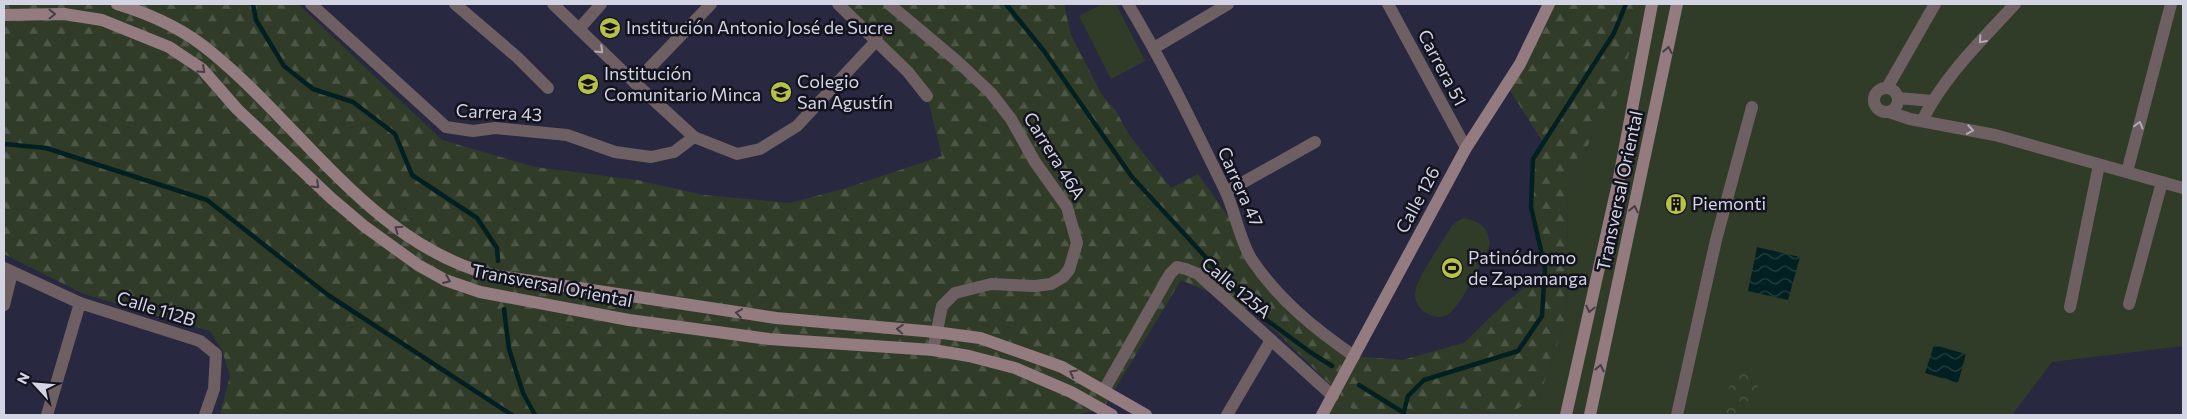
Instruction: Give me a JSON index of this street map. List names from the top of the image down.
{
  "streets": {
    "main road": ["Transversal Oriental", "Calle 126"],
    "street": [
      "Carrera 51",
      "Carrera 43",
      "Carrera 46A",
      "Carrera 47",
      "Calle 125A",
      "Calle 112B"
    ]
  },
  "crossings": [
    ["Carrera 51", "Calle 126"],
    ["Carrera 46A", "Transversal Oriental"],
    ["Carrera 47", "Calle 126"],
    ["Transversal Oriental", "Calle 125A"],
    ["Calle 126", "Calle 125A"]
  ],
  "places": {
    "school or university": ["Institución Antonio José de Sucre", "Institución Comunitario Minca", "Colegio San Agustín"],
    "building": ["Piemonti"],
    "sports": ["Patinódromo de Zapamanga"]
  },
  "north": "top left"
}
